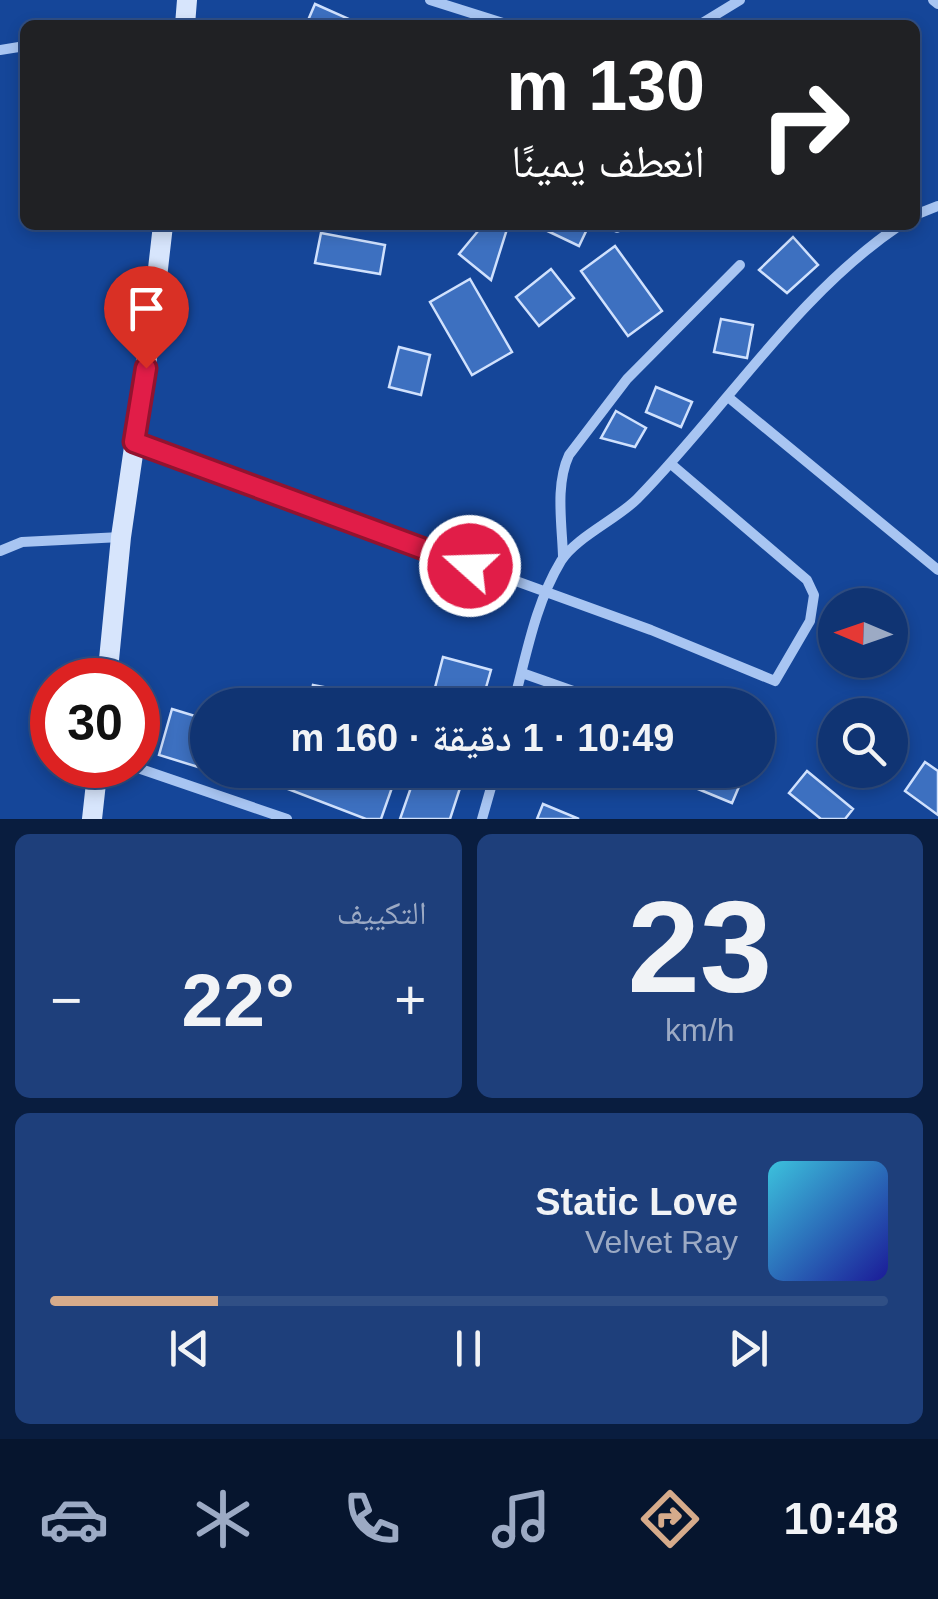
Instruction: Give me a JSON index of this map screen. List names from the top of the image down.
{
  "north": "left",
  "page": {
    "turn": ["130 m", "انعطف يمينًا"],
    "limit": "30",
    "trip": "10:49 · 1 دقيقة · 160 m",
    "tile": [
      ["23", "km/h"],
      "التكييف"
    ],
    "heat": ["−", "22°", "+"],
    "song": ["Static Love", "Velvet Ray"],
    "tabs": "10:48"
  }
}
